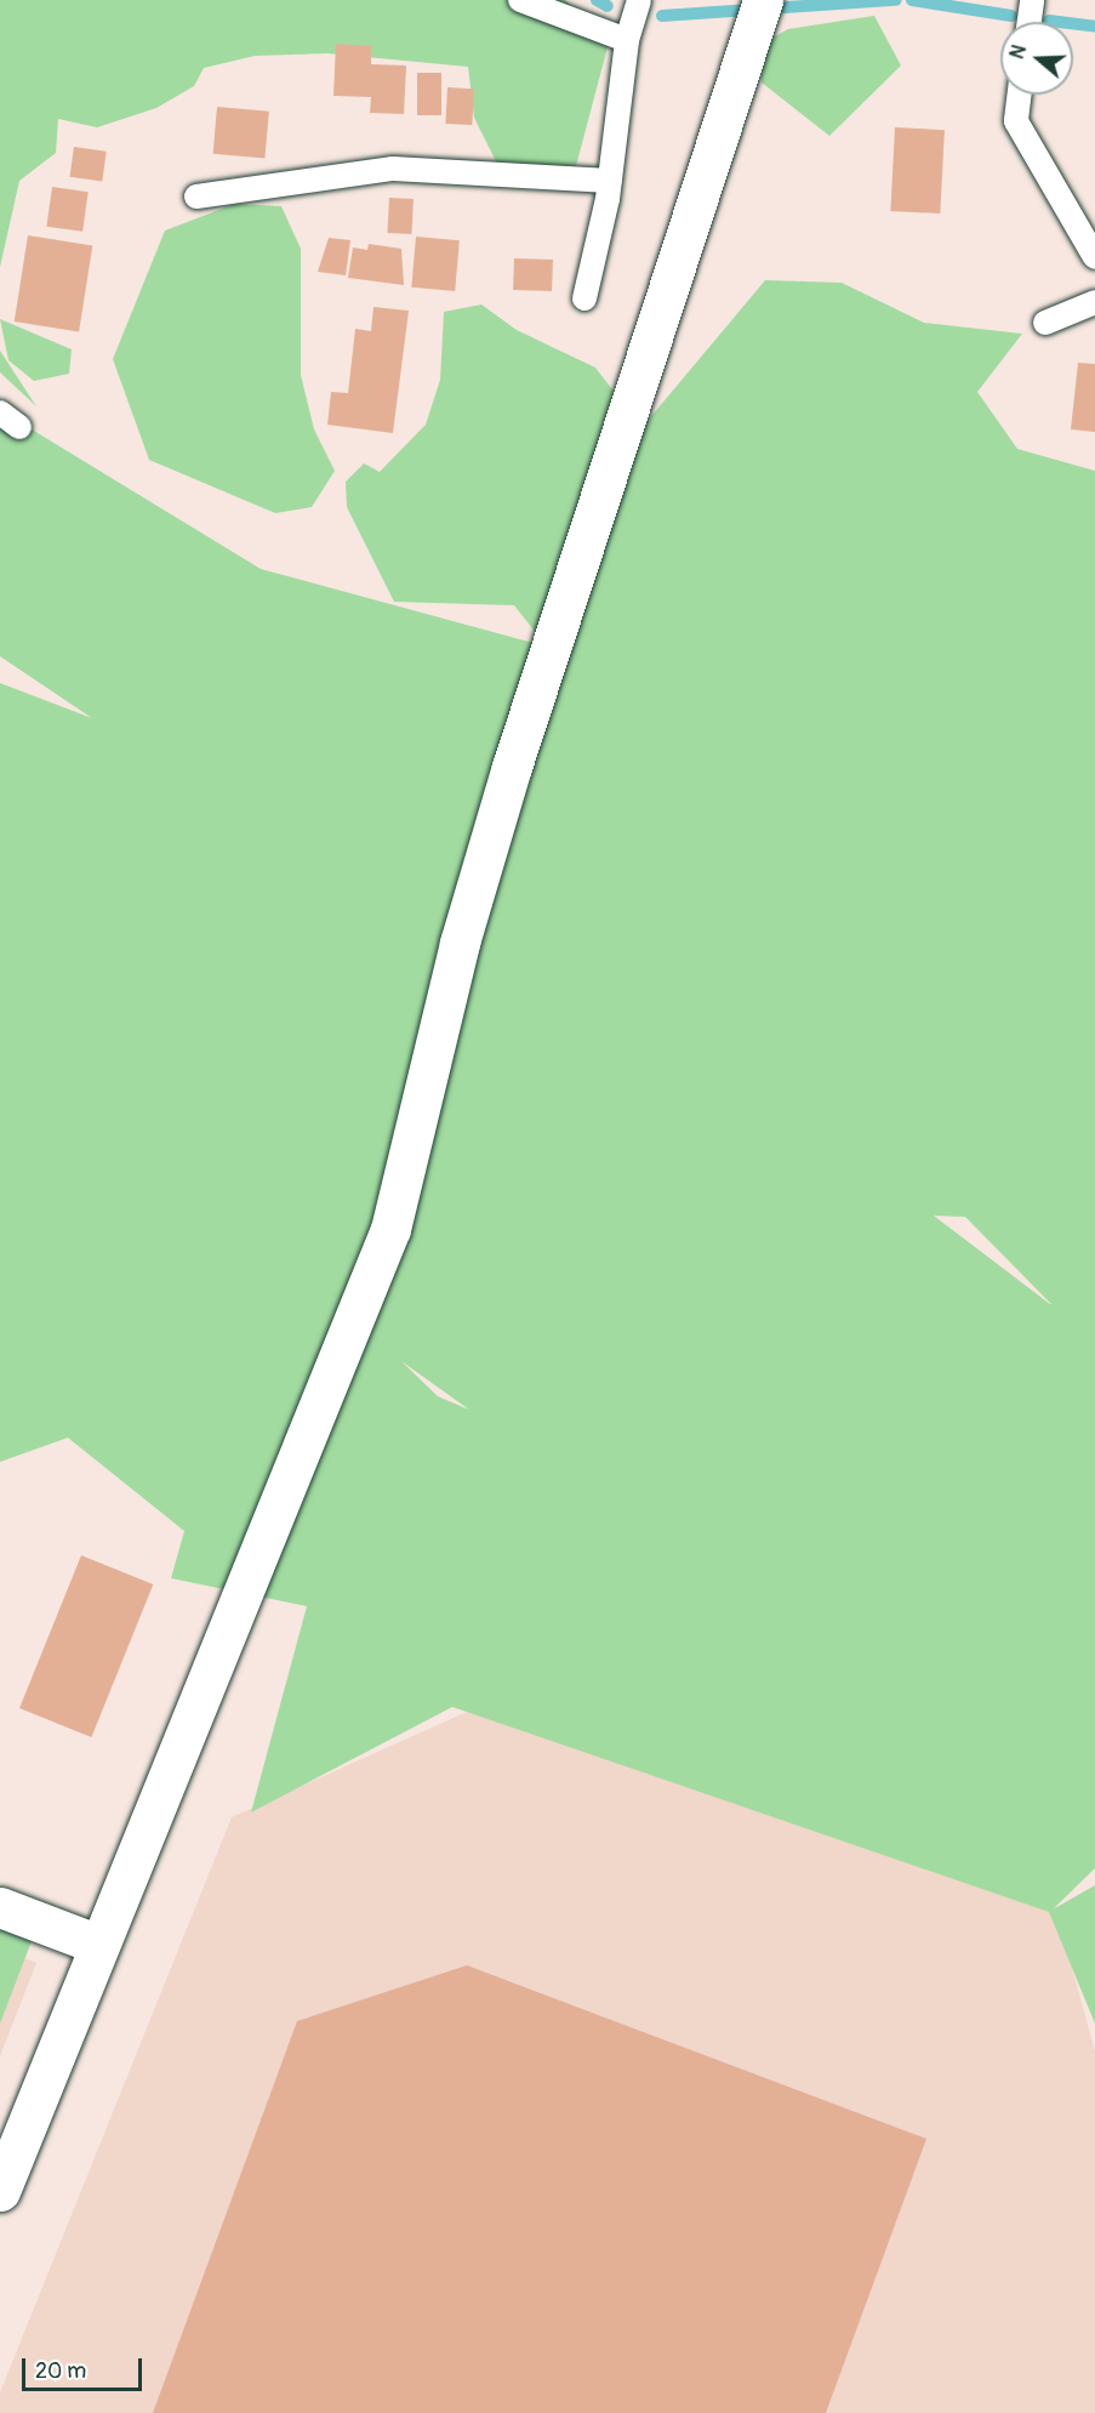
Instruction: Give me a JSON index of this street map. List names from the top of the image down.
{
  "scale_bar": "20 m",
  "north": "left"
}
